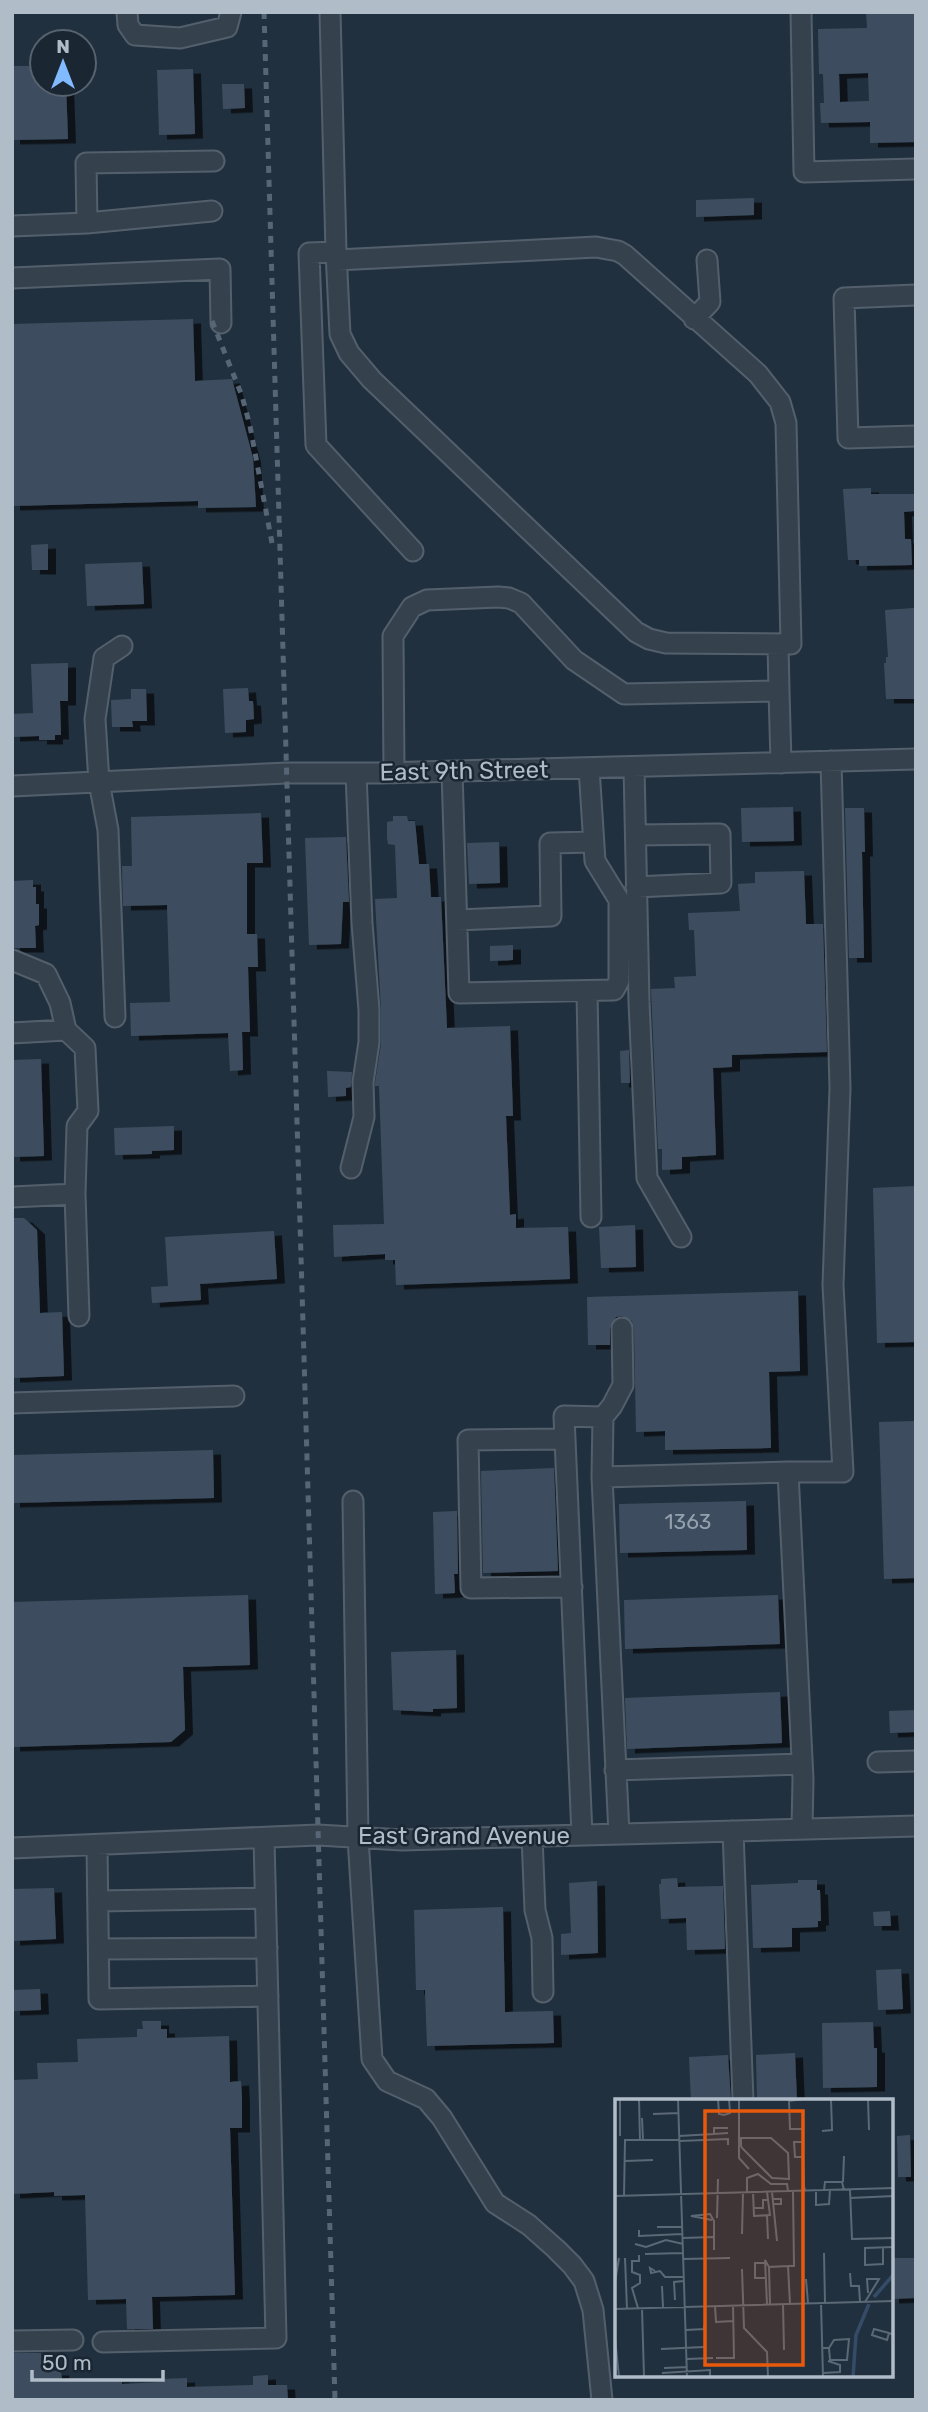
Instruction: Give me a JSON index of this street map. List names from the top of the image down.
{
  "streets": {
    "street": ["East 9th Street", "East Grand Avenue"]
  },
  "house_numbers": ["1363"],
  "scale_bar": "50 m",
  "north": "top"
}
